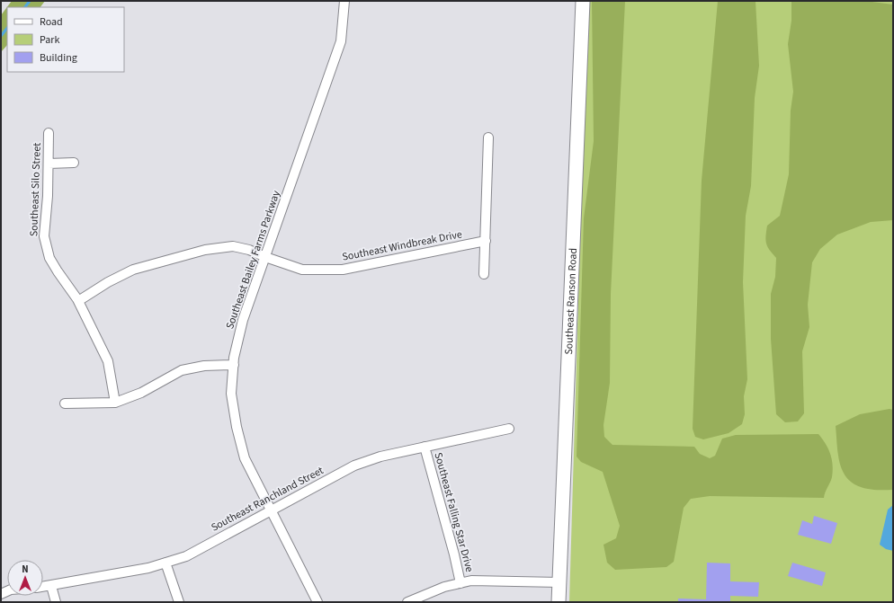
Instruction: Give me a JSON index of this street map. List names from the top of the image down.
{
  "streets": {
    "street": [
      "Southeast Silo Street",
      "Southeast Windbreak Drive",
      "Southeast Bailey Farms Parkway",
      "Southeast Ranson Road",
      "Southeast Ranchland Street",
      "Southeast Falling Star Drive"
    ]
  },
  "crossings": [
    ["Southeast Silo Street", "Southeast Windbreak Drive"],
    ["Southeast Windbreak Drive", "Southeast Bailey Farms Parkway"],
    ["Southeast Bailey Farms Parkway", "Southeast Ranchland Street"],
    ["Southeast Ranchland Street", "Southeast Falling Star Drive"]
  ],
  "legend": ["Road", "Park", "Building"],
  "north": "top"
}
